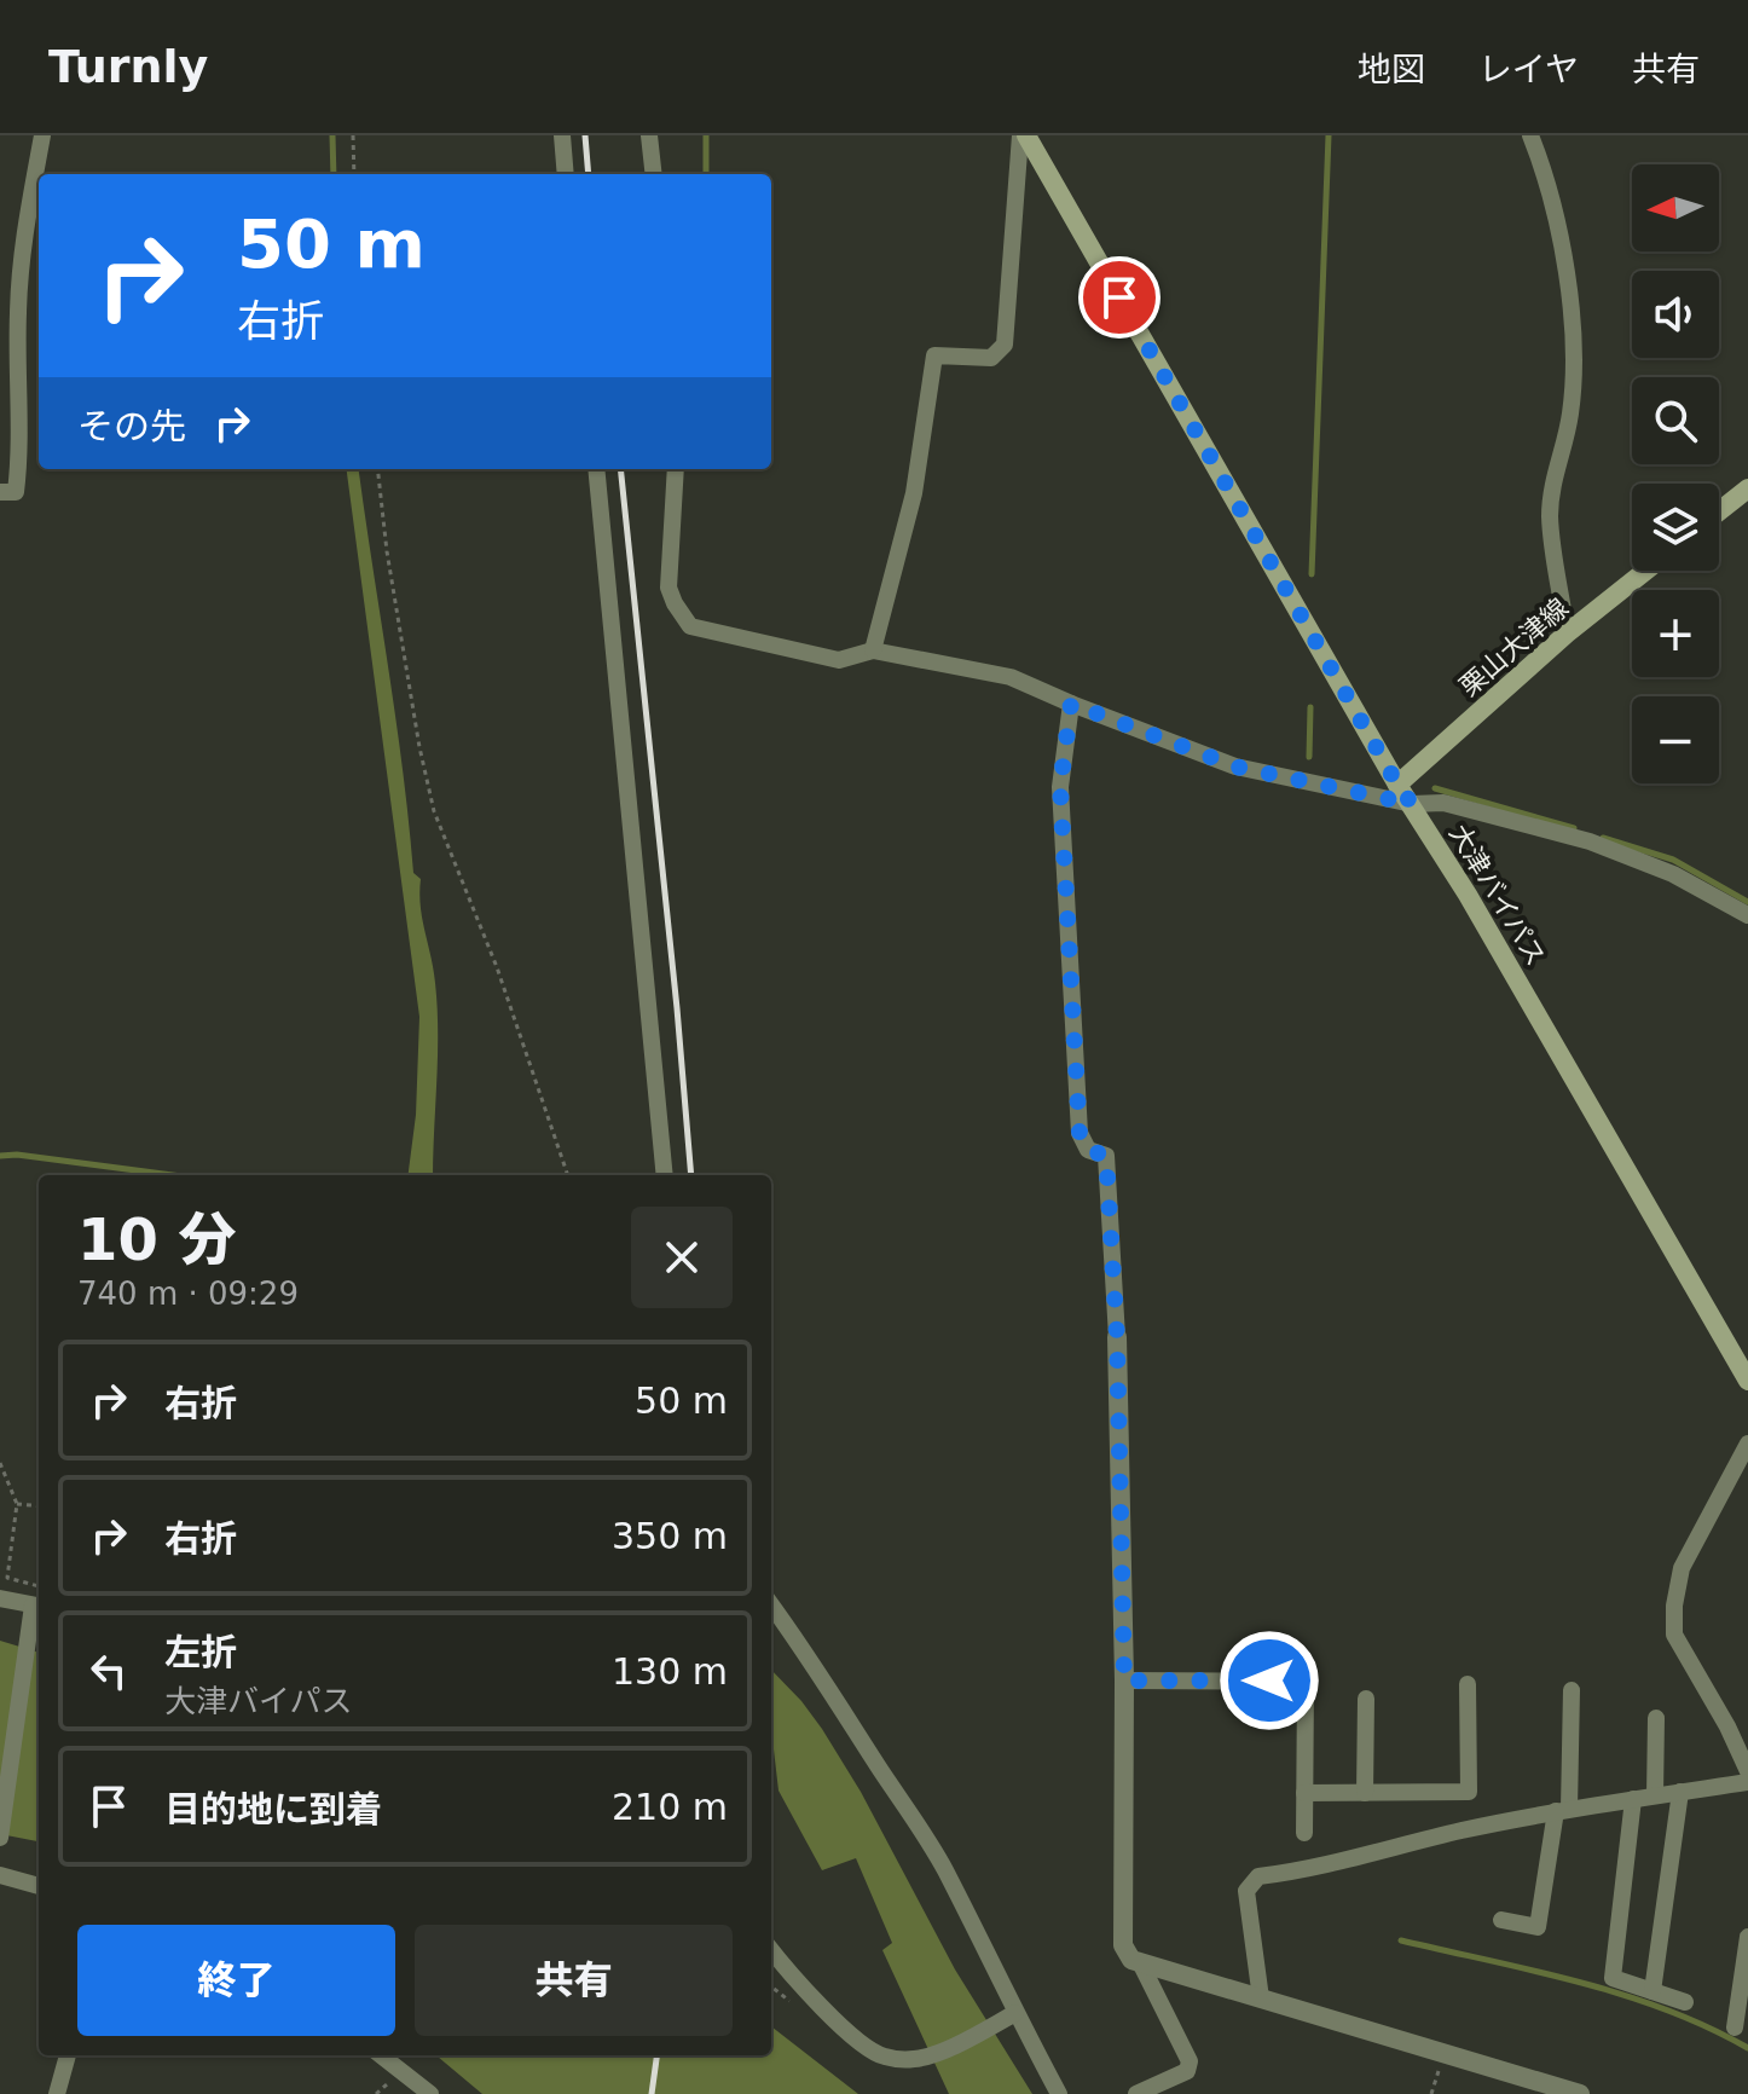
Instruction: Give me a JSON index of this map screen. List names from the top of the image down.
{
  "streets": {
    "main road": ["栗山大津線", "大津バイパス"]
  },
  "crossings": [
    ["栗山大津線", "大津バイパス"]
  ],
  "north": "left",
  "page": {
    "header": "Turnly",
    "nav": ["地図", "レイヤ", "共有"],
    "map_buttons": ["+", "−"],
    "turn": ["50 m", "右折"],
    "then": "その先",
    "heading": ["10 分", "740 m · 09:29"],
    "list": [
      {
        "name": "右折",
        "value": "50 m"
      },
      {
        "name": "右折",
        "value": "350 m"
      },
      {
        "name": "左折",
        "note": "大津バイパス",
        "value": "130 m"
      },
      {
        "name": "目的地に到着",
        "value": "210 m"
      }
    ],
    "buttons": ["終了", "共有"]
  }
}
